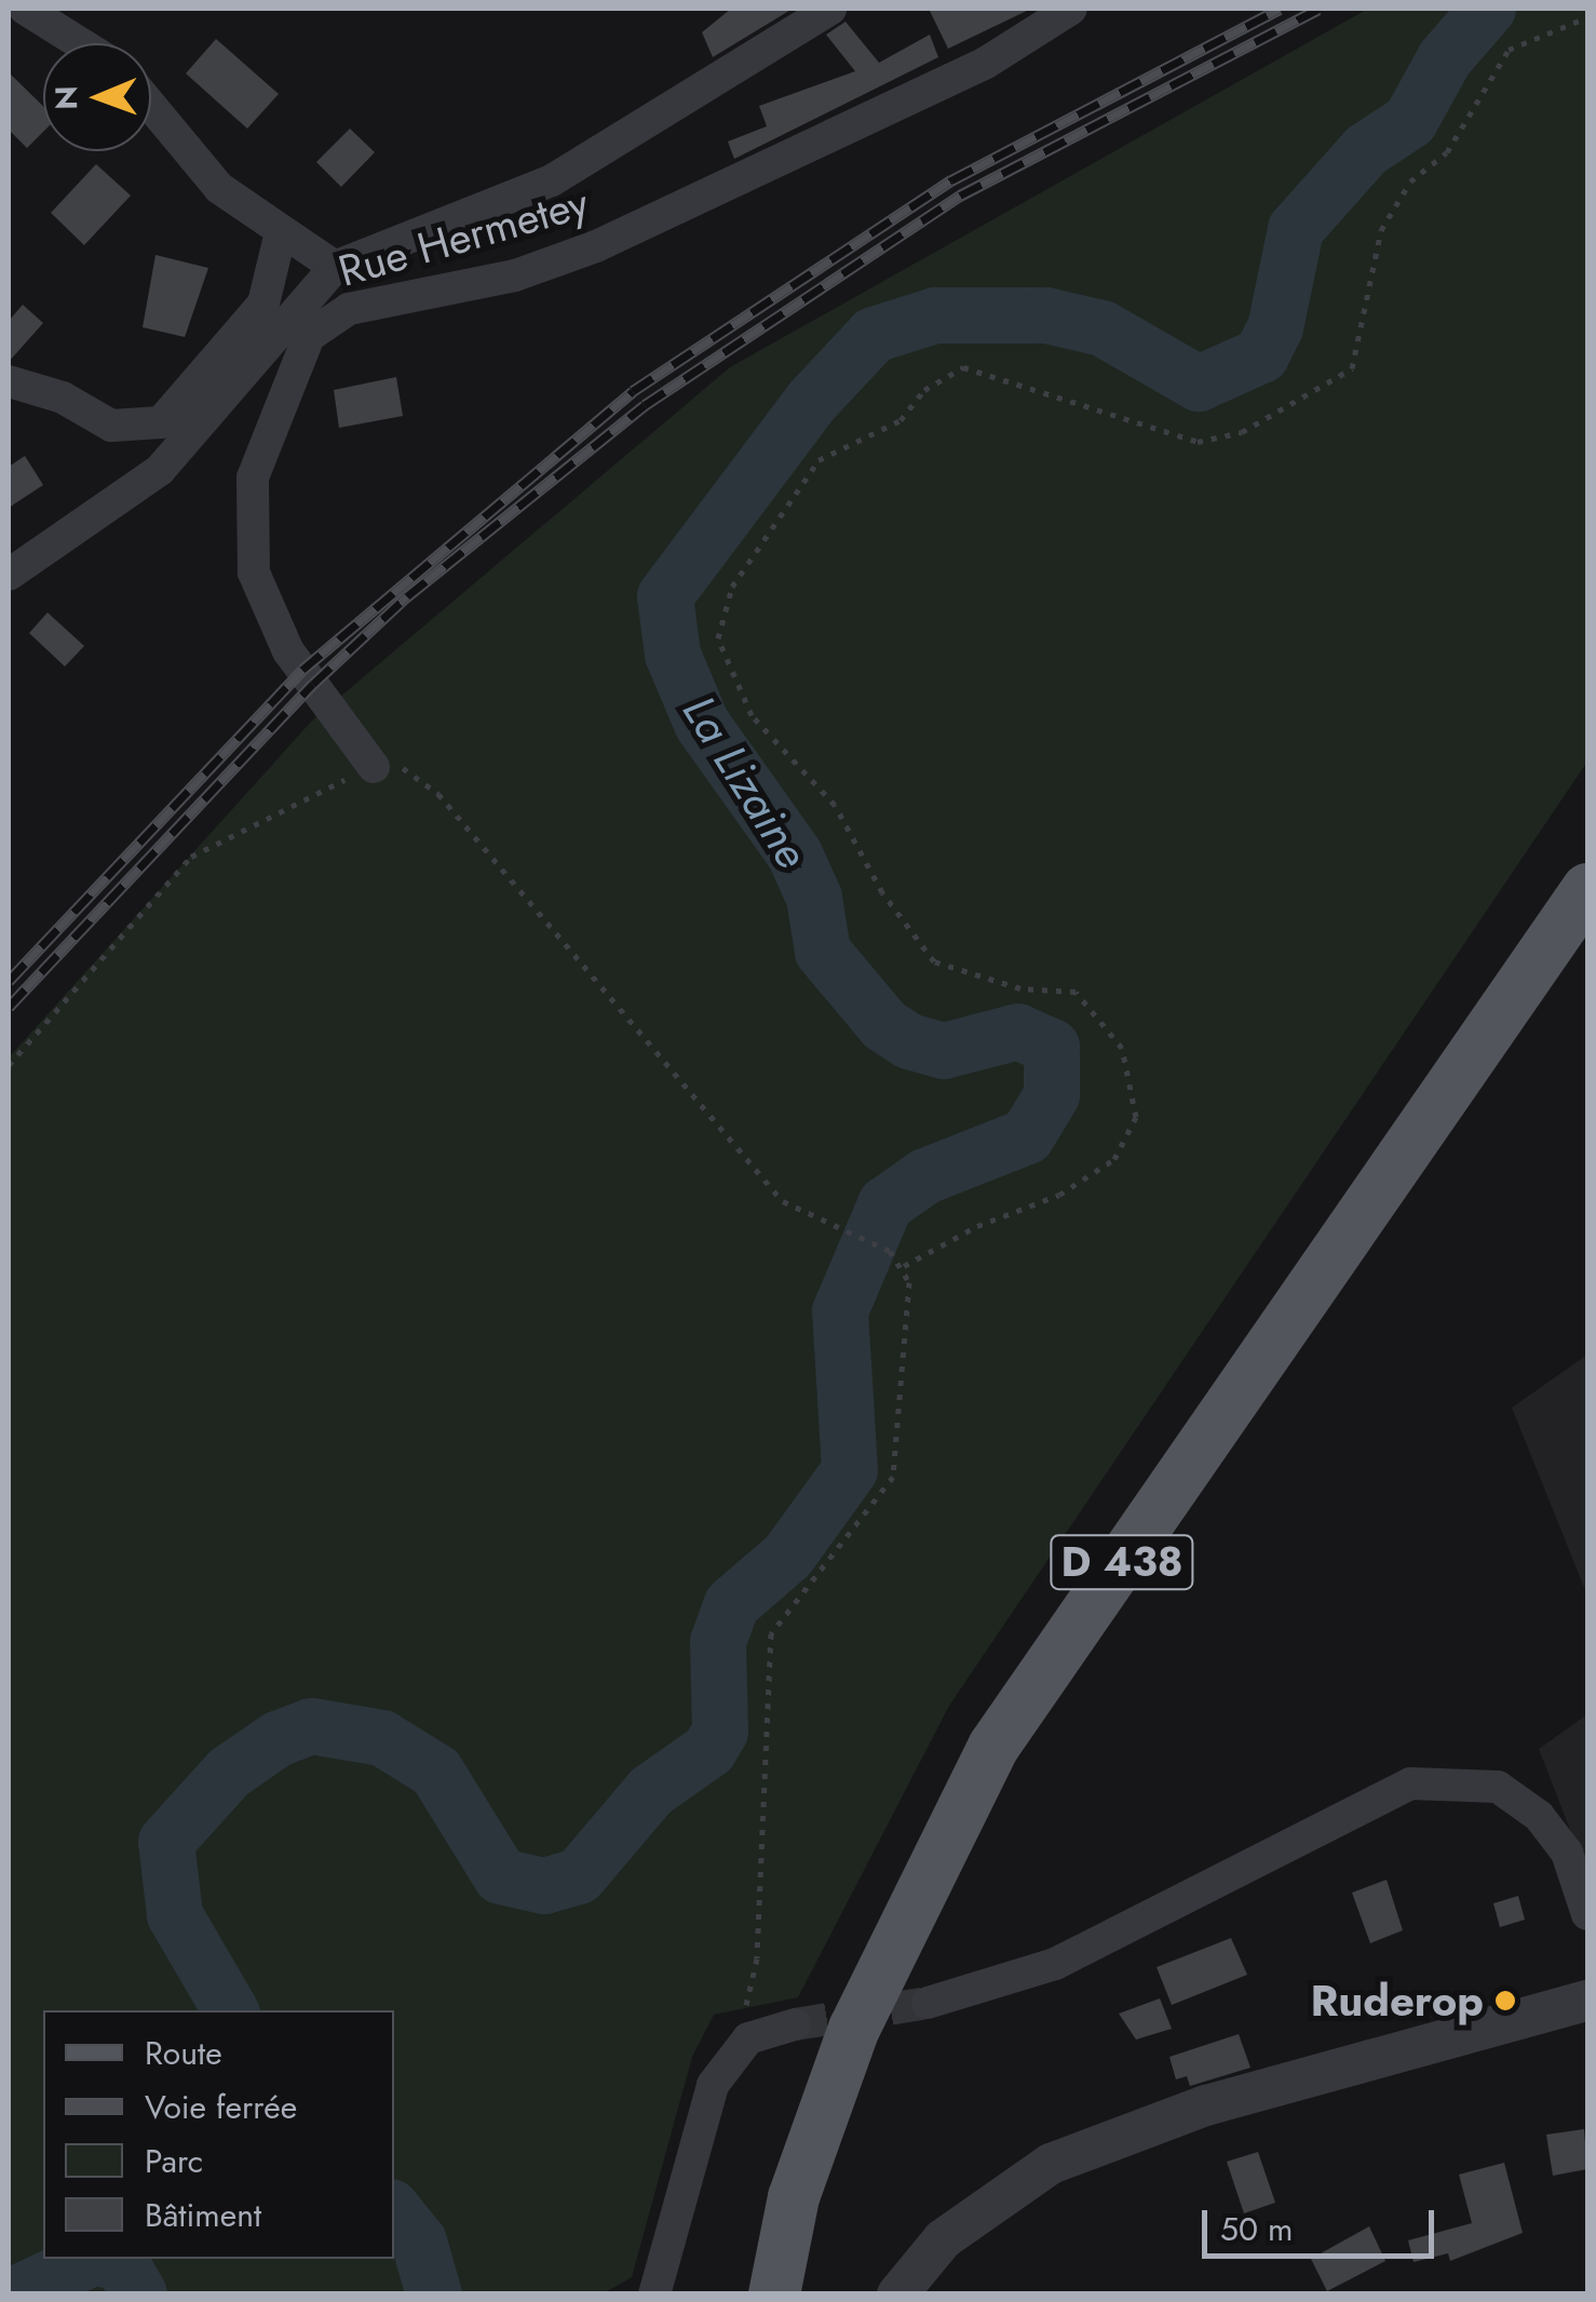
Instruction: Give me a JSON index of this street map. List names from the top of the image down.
{
  "streets": {
    "main road": ["D 438"],
    "street": ["Rue Hermetey"]
  },
  "water": ["La Lizaine"],
  "places": ["Ruderop"],
  "legend": [
    "Route",
    "Voie ferrée",
    "Parc",
    "Bâtiment"
  ],
  "scale_bar": "50 m",
  "north": "left"
}
